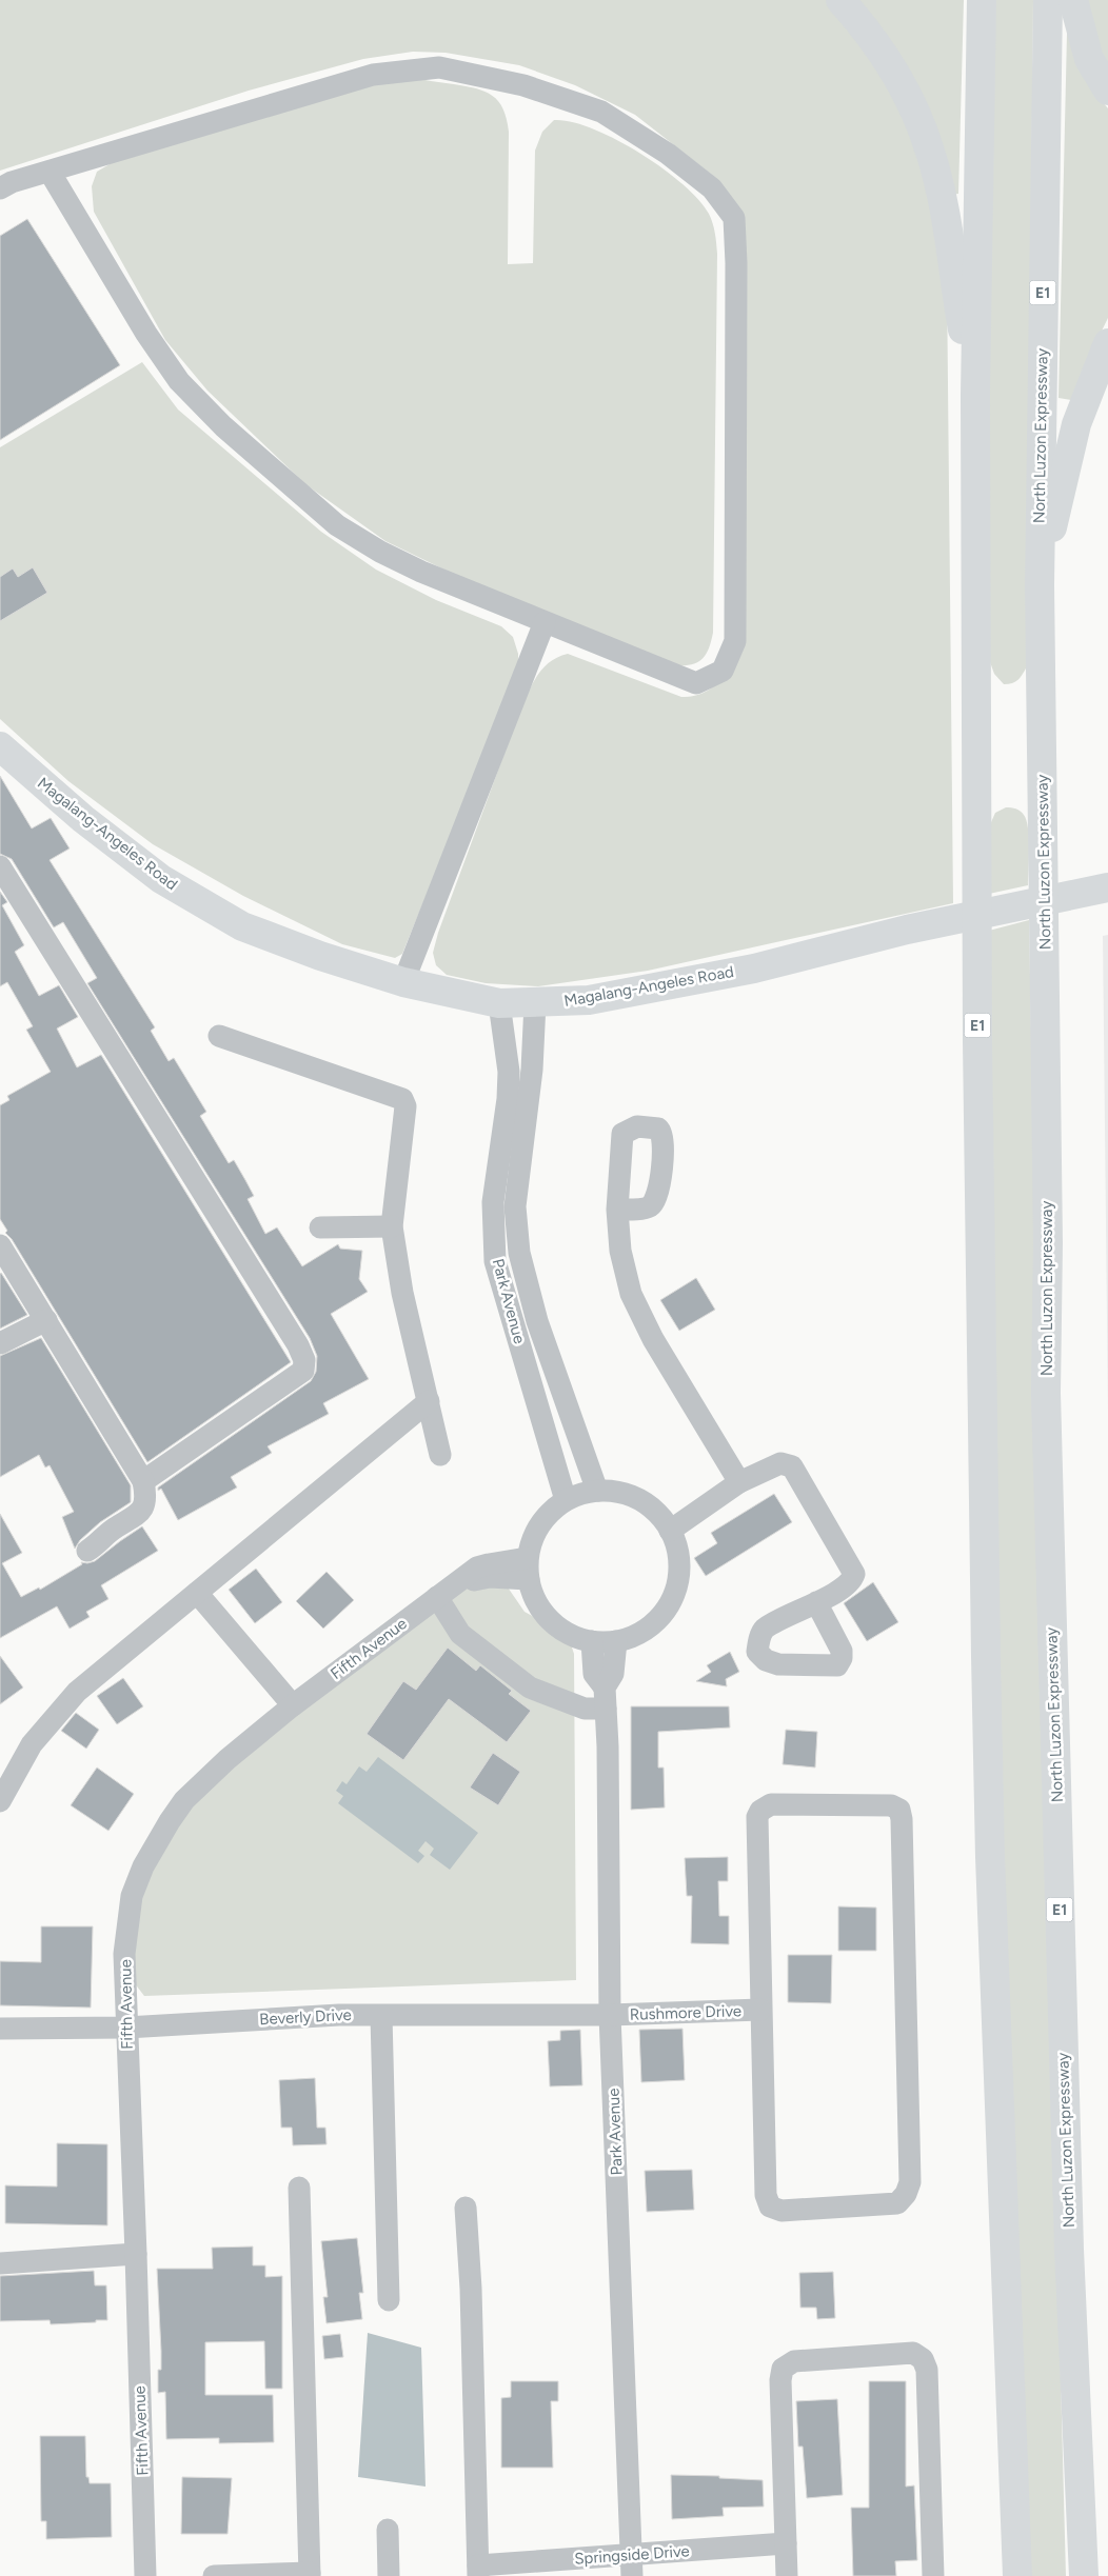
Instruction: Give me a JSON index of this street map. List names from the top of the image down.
{
  "streets": {
    "main road": ["E1", "North Luzon Expressway", "Magalang-Angeles Road"],
    "street": [
      "Park Avenue",
      "Fifth Avenue",
      "Rushmore Drive",
      "Beverly Drive",
      "Springside Drive"
    ]
  },
  "crossings": [
    ["Magalang-Angeles Road", "Park Avenue"],
    ["Park Avenue", "Fifth Avenue"],
    ["Park Avenue", "Rushmore Drive"],
    ["Park Avenue", "Beverly Drive"],
    ["Park Avenue", "Springside Drive"],
    ["Fifth Avenue", "Beverly Drive"],
    ["Rushmore Drive", "Beverly Drive"]
  ]
}
